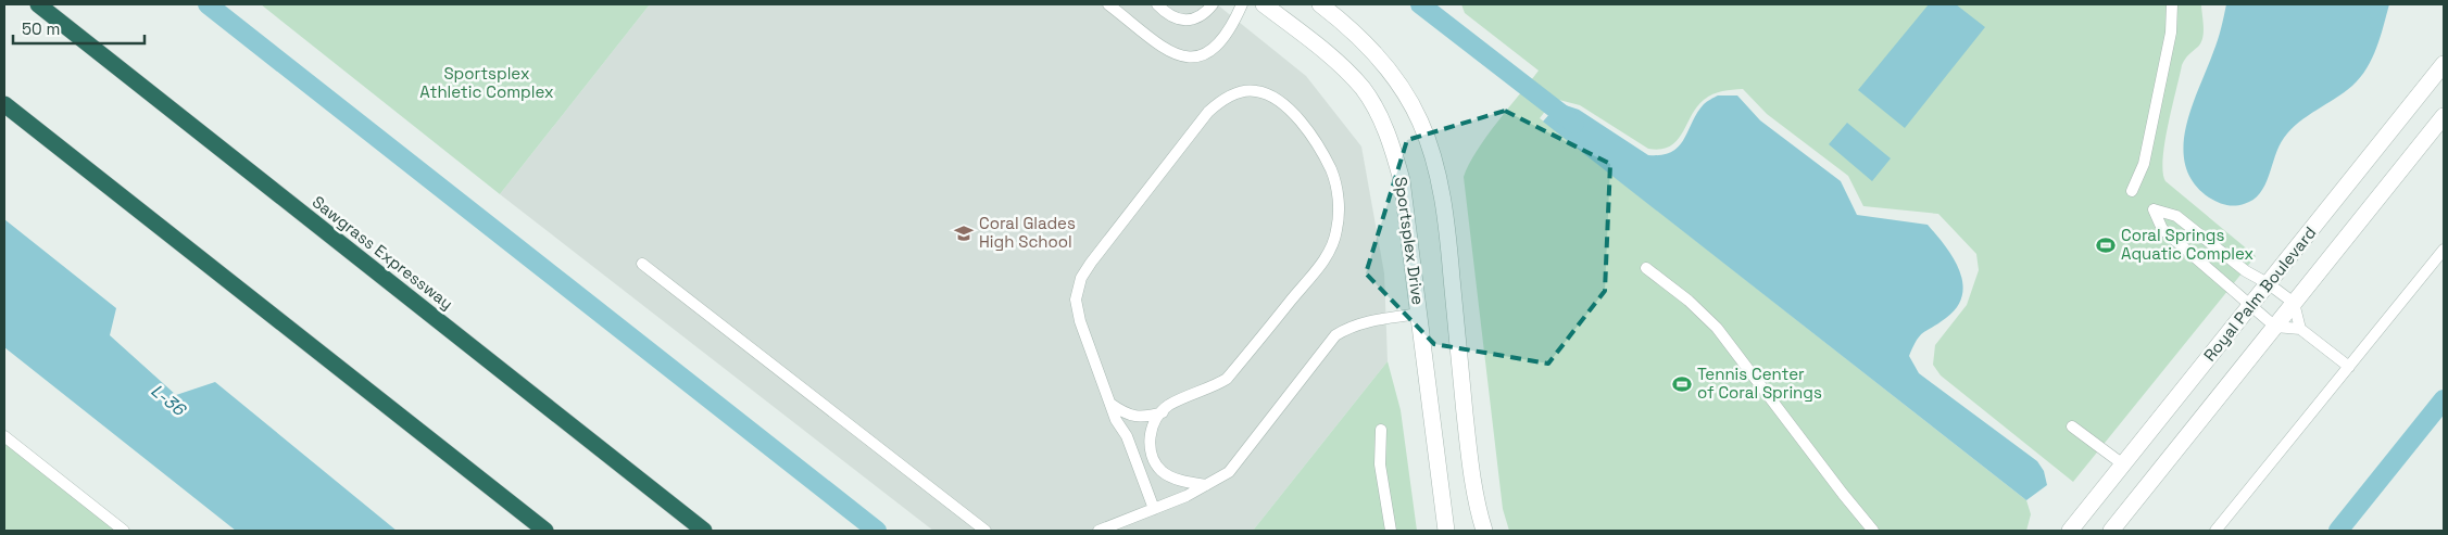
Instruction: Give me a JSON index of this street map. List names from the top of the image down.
{
  "streets": {
    "highway": ["Sawgrass Expressway"],
    "street": ["Sportsplex Drive", "Royal Palm Boulevard"]
  },
  "water": ["L-36"],
  "parks": ["Sportsplex Athletic Complex"],
  "places": {
    "school or university": ["Coral Glades High School"],
    "sports": ["Coral Springs Aquatic Complex", "Tennis Center of Coral Springs"]
  },
  "scale_bar": "50 m"
}
